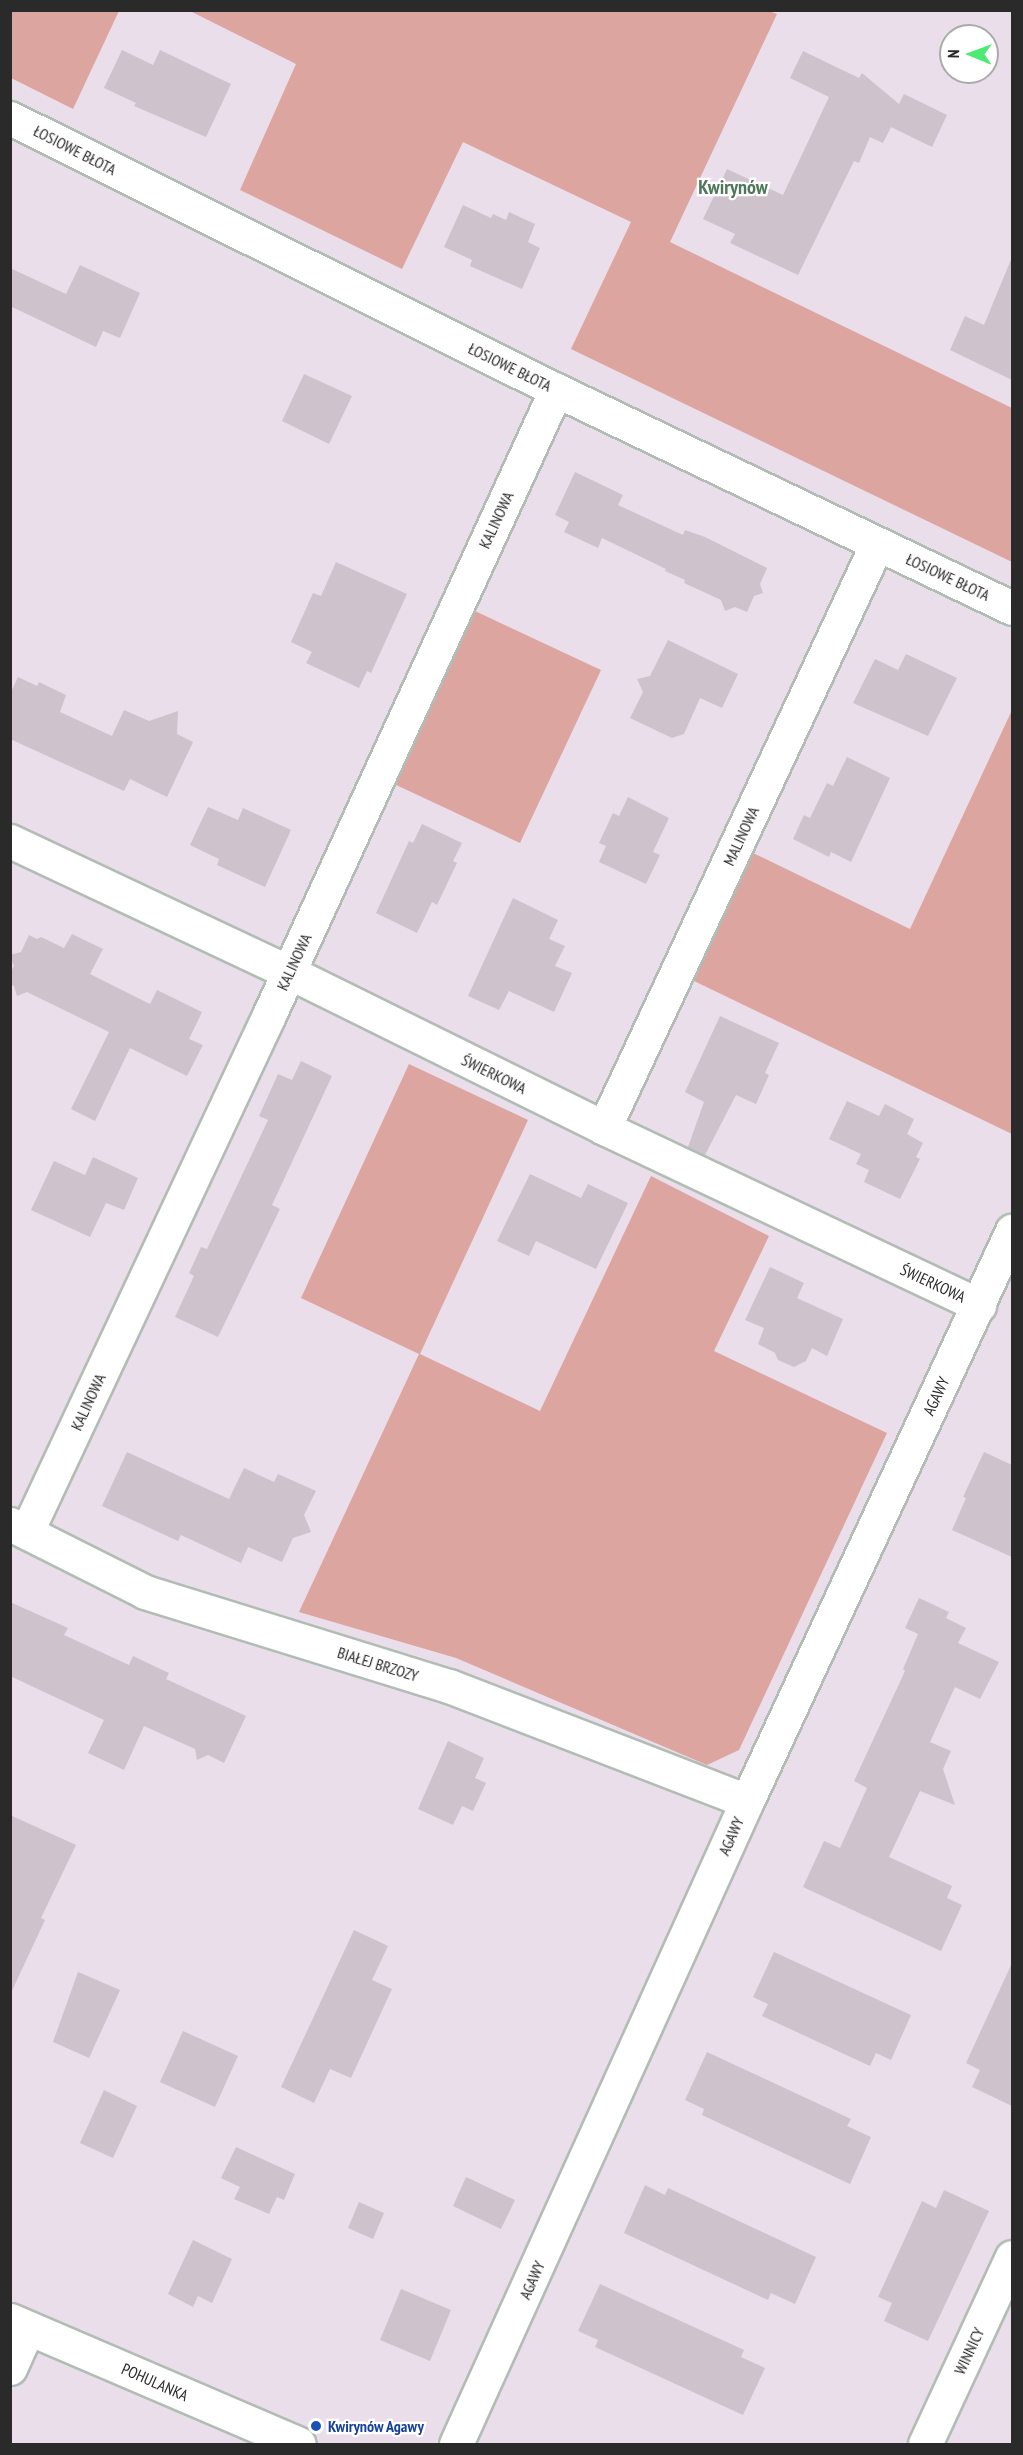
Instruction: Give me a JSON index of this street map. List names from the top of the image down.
{
  "streets": {
    "street": [
      "ŁOSIOWE BŁOTA",
      "KALINOWA",
      "MALINOWA",
      "ŚWIERKOWA",
      "AGAWY",
      "BIAŁEJ BRZOZY",
      "WINNICY",
      "POHULANKA"
    ]
  },
  "crossings": [
    ["ŁOSIOWE BŁOTA", "KALINOWA"],
    ["ŁOSIOWE BŁOTA", "MALINOWA"],
    ["KALINOWA", "ŚWIERKOWA"],
    ["KALINOWA", "BIAŁEJ BRZOZY"],
    ["MALINOWA", "ŚWIERKOWA"],
    ["ŚWIERKOWA", "AGAWY"],
    ["AGAWY", "BIAŁEJ BRZOZY"]
  ],
  "districts": ["Kwirynów"],
  "places": ["Kwirynów Agawy"],
  "north": "left"
}
